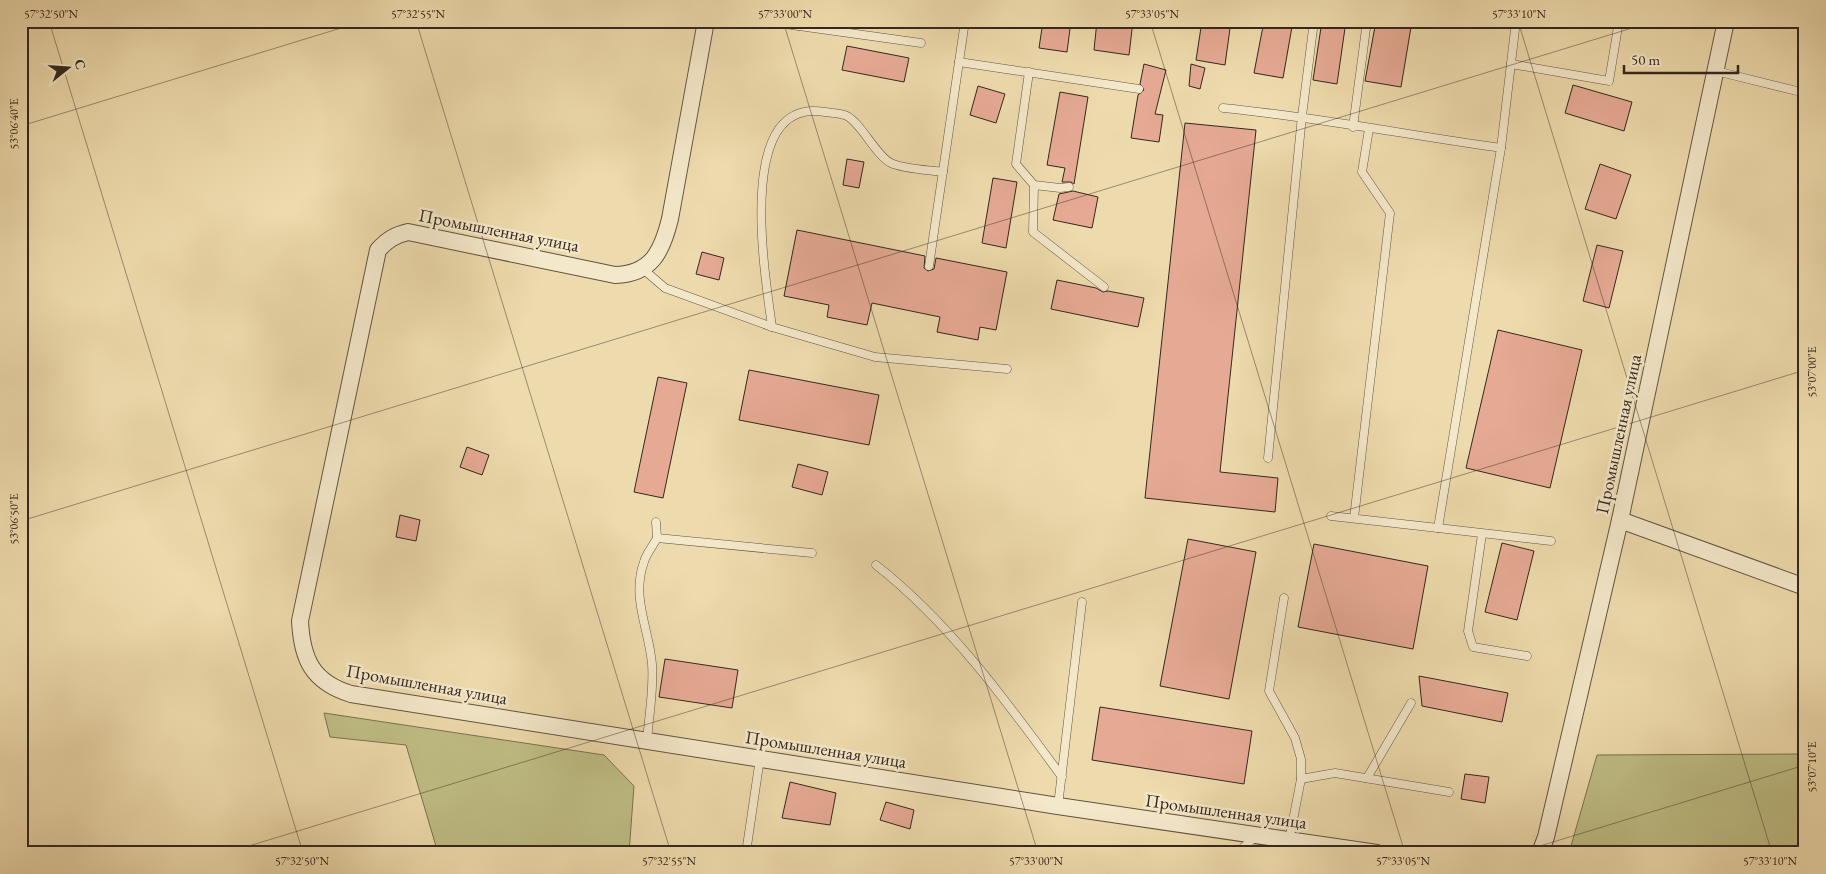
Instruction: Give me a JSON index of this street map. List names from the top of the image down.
{
  "streets": {
    "street": ["Промышленная улица"]
  },
  "scale_bar": "50 m",
  "north": "right",
  "coordinates": [
    "57°32'50\"N",
    "57°32'55\"N",
    "57°33'00\"N",
    "57°33'05\"N",
    "57°33'10\"N",
    "53°06'40\"E",
    "53°07'00\"E",
    "53°06'50\"E",
    "53°07'10\"E"
  ]
}
